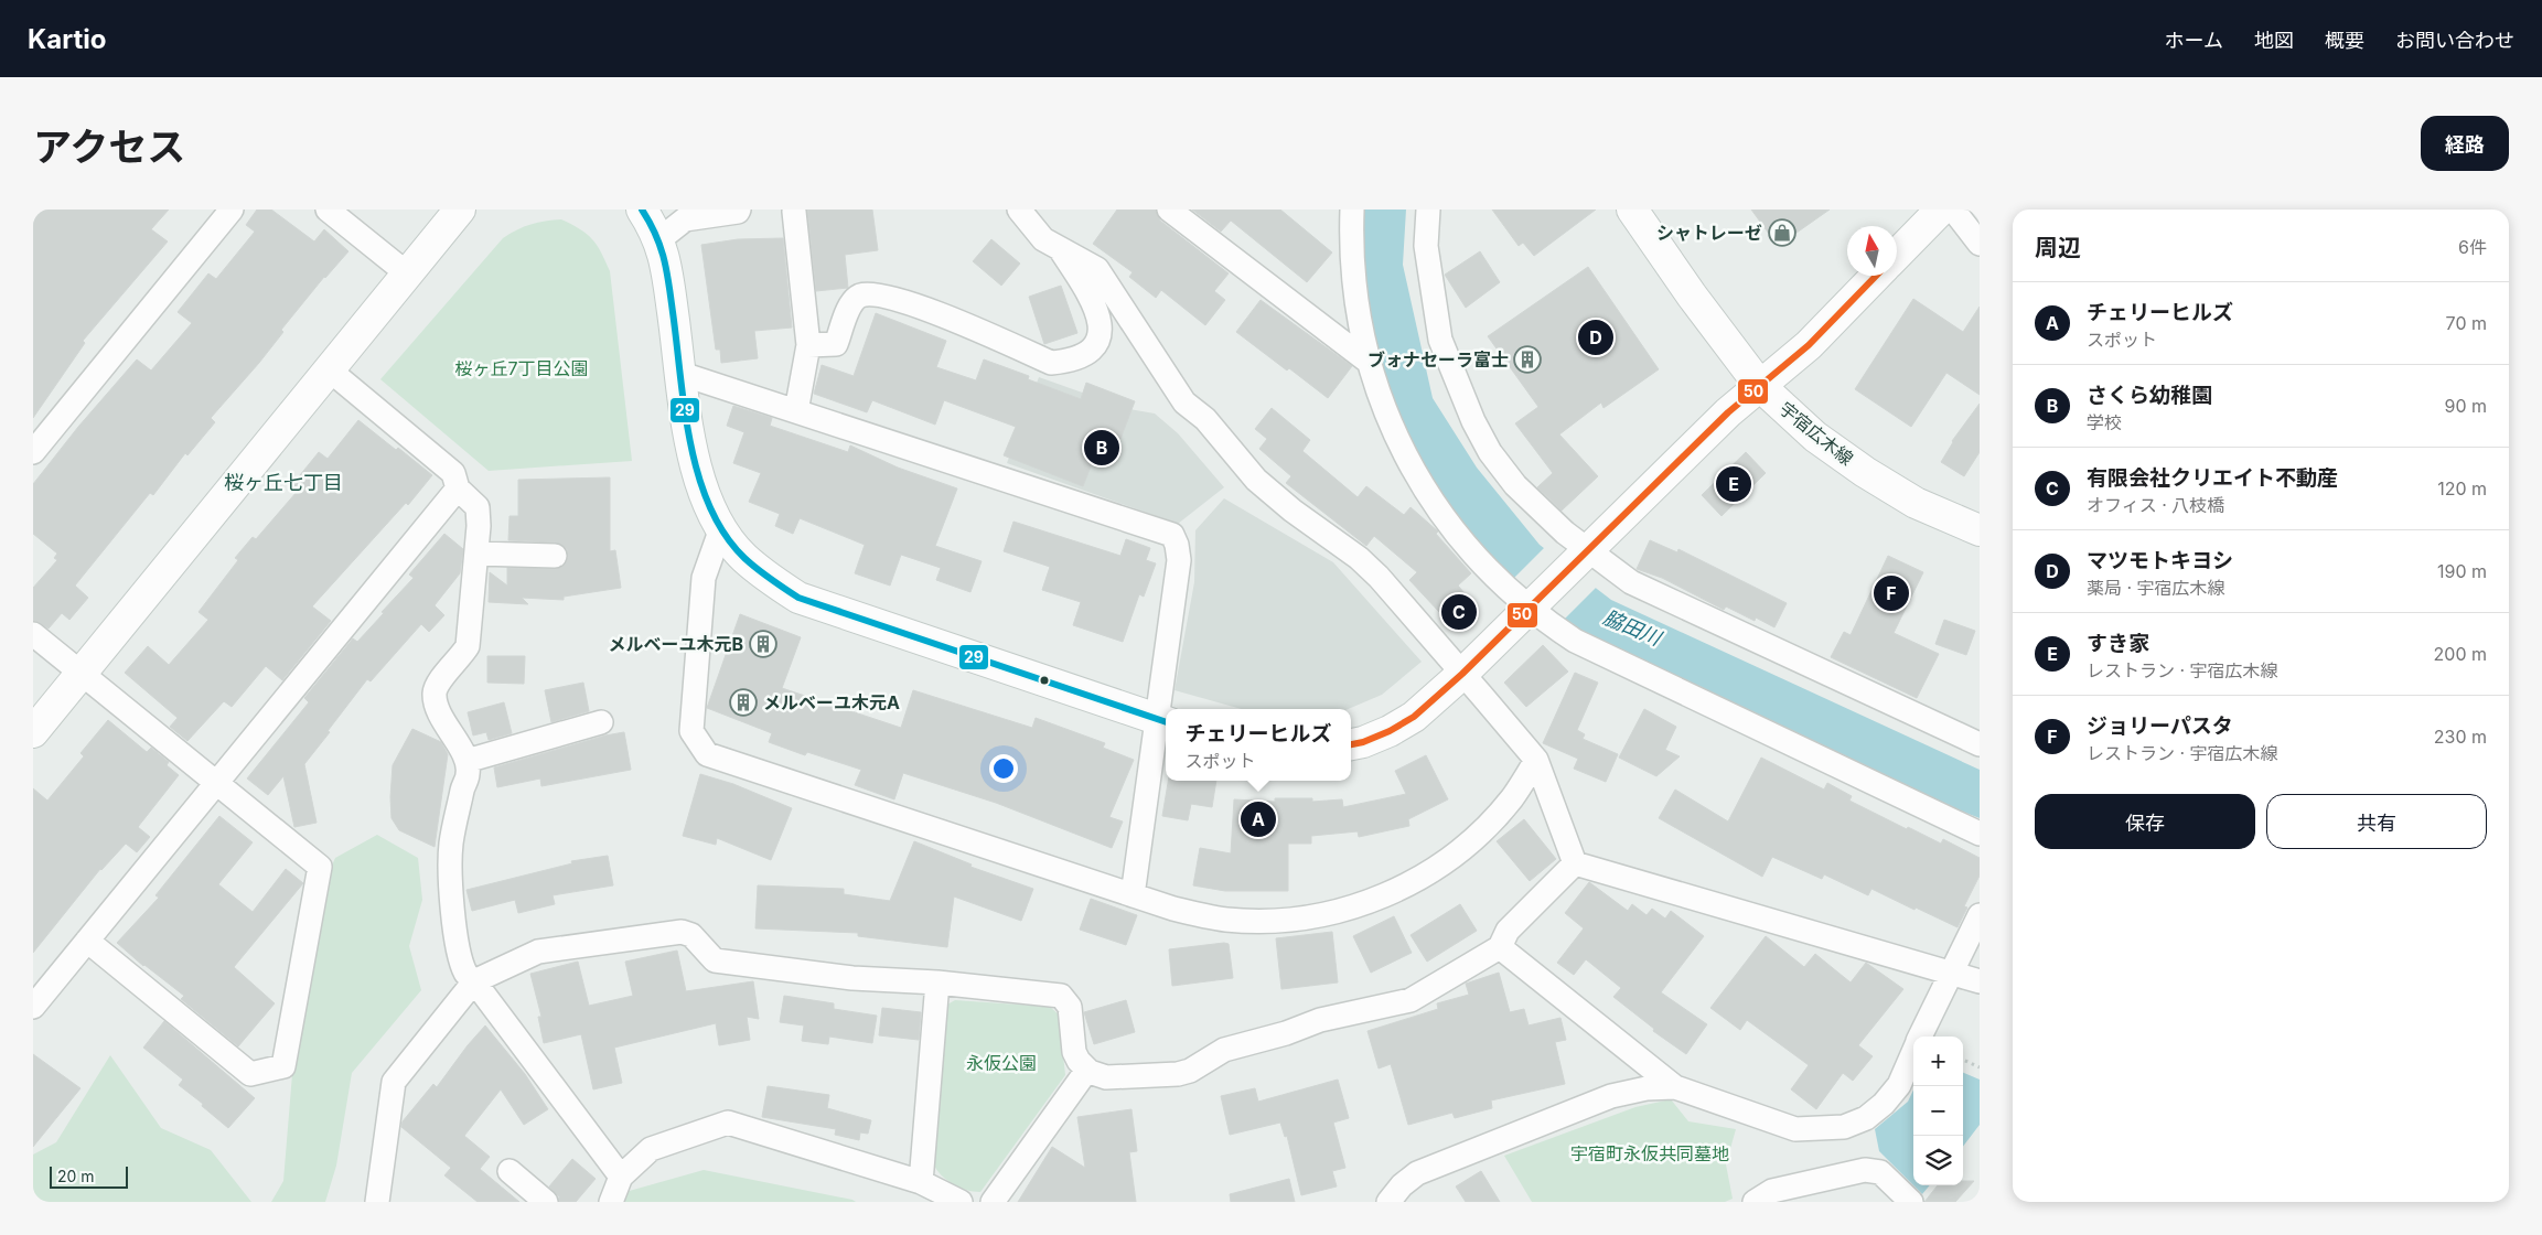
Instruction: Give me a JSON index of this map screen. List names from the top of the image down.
{
  "streets": {
    "street": ["宇宿広木線"]
  },
  "districts": ["桜ヶ丘七丁目"],
  "water": ["脇田川"],
  "parks": ["桜ヶ丘7丁目公園", "永仮公園", "宇宿町永仮共同墓地"],
  "places": {
    "shop": ["シャトレーゼ"],
    "building": ["ブォナセーラ富士", "メルベーユ木元B", "メルベーユ木元A"]
  },
  "lines": ["transit line 29", "transit line 50"],
  "scale_bar": "20 m",
  "north": "top",
  "page": {
    "header": "Kartio",
    "nav": [
      "ホーム",
      "地図",
      "概要",
      "お問い合わせ"
    ],
    "title": "アクセス",
    "buttons": [
      "経路",
      ["保存", "共有"]
    ],
    "heading": ["周辺", "6件"],
    "list": [
      {
        "mark": "A",
        "name": "チェリーヒルズ",
        "note": "スポット",
        "value": "70 m"
      },
      {
        "mark": "B",
        "name": "さくら幼稚園",
        "note": "学校",
        "value": "90 m"
      },
      {
        "mark": "C",
        "name": "有限会社クリエイト不動産",
        "note": "オフィス · 八枝橋",
        "value": "120 m"
      },
      {
        "mark": "D",
        "name": "マツモトキヨシ",
        "note": "薬局 · 宇宿広木線",
        "value": "190 m"
      },
      {
        "mark": "E",
        "name": "すき家",
        "note": "レストラン · 宇宿広木線",
        "value": "200 m"
      },
      {
        "mark": "F",
        "name": "ジョリーパスタ",
        "note": "レストラン · 宇宿広木線",
        "value": "230 m"
      }
    ],
    "pins": [
      "D",
      "B",
      "E",
      "F",
      "C",
      "A"
    ],
    "popup": ["チェリーヒルズ", "スポット"],
    "map_buttons": ["+", "−"],
    "scale": "20 m"
  }
}
